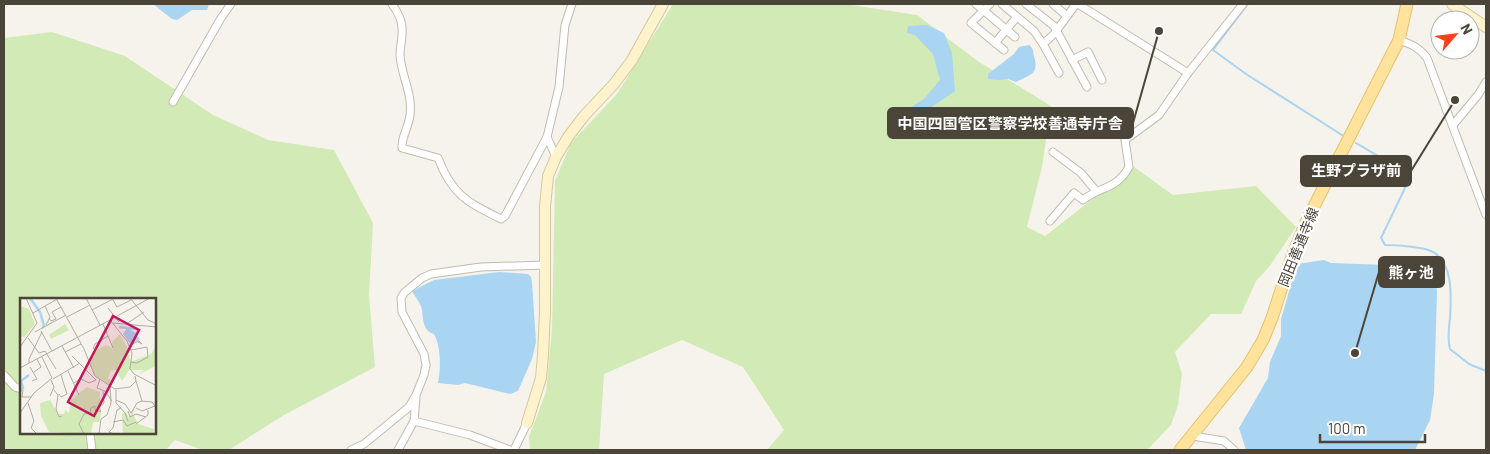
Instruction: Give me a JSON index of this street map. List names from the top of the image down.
{
  "streets": {
    "main road": ["岡田善通寺線"]
  },
  "places": ["中国四国管区警察学校善通寺庁舎", "生野プラザ前", "熊ヶ池"],
  "scale_bar": "100 m",
  "north": "top right"
}
